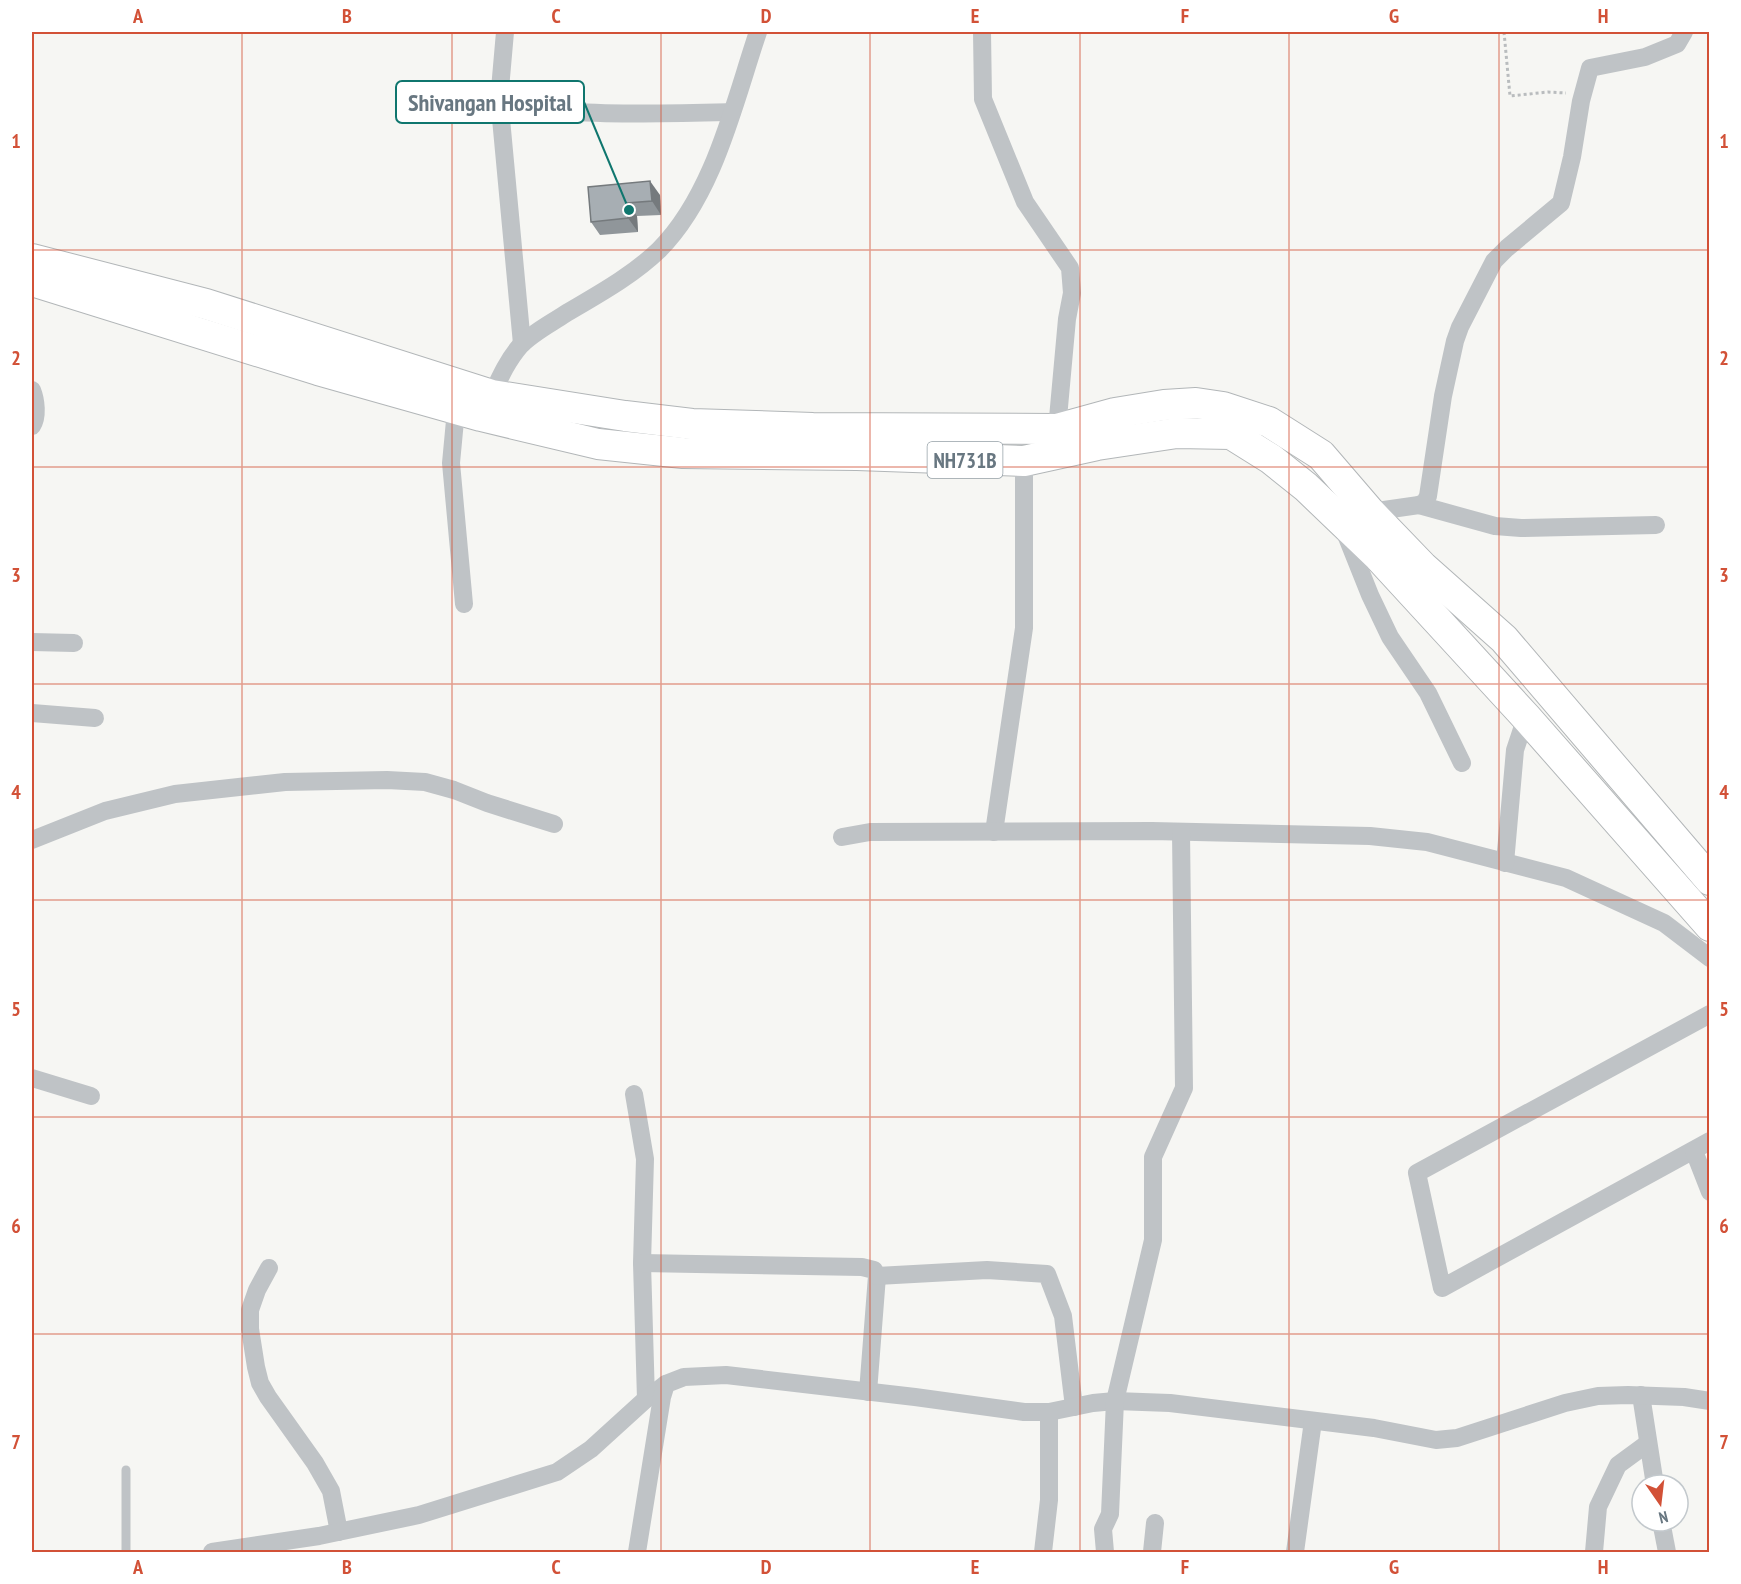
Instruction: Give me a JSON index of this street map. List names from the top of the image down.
{
  "streets": {
    "highway": ["NH731B"]
  },
  "places": ["Shivangan Hospital"],
  "north": "bottom",
  "grid": {
    "columns": [
      "A",
      "B",
      "C",
      "D",
      "E",
      "F",
      "G",
      "H"
    ],
    "rows": [
      "1",
      "2",
      "3",
      "4",
      "5",
      "6",
      "7"
    ]
  }
}
